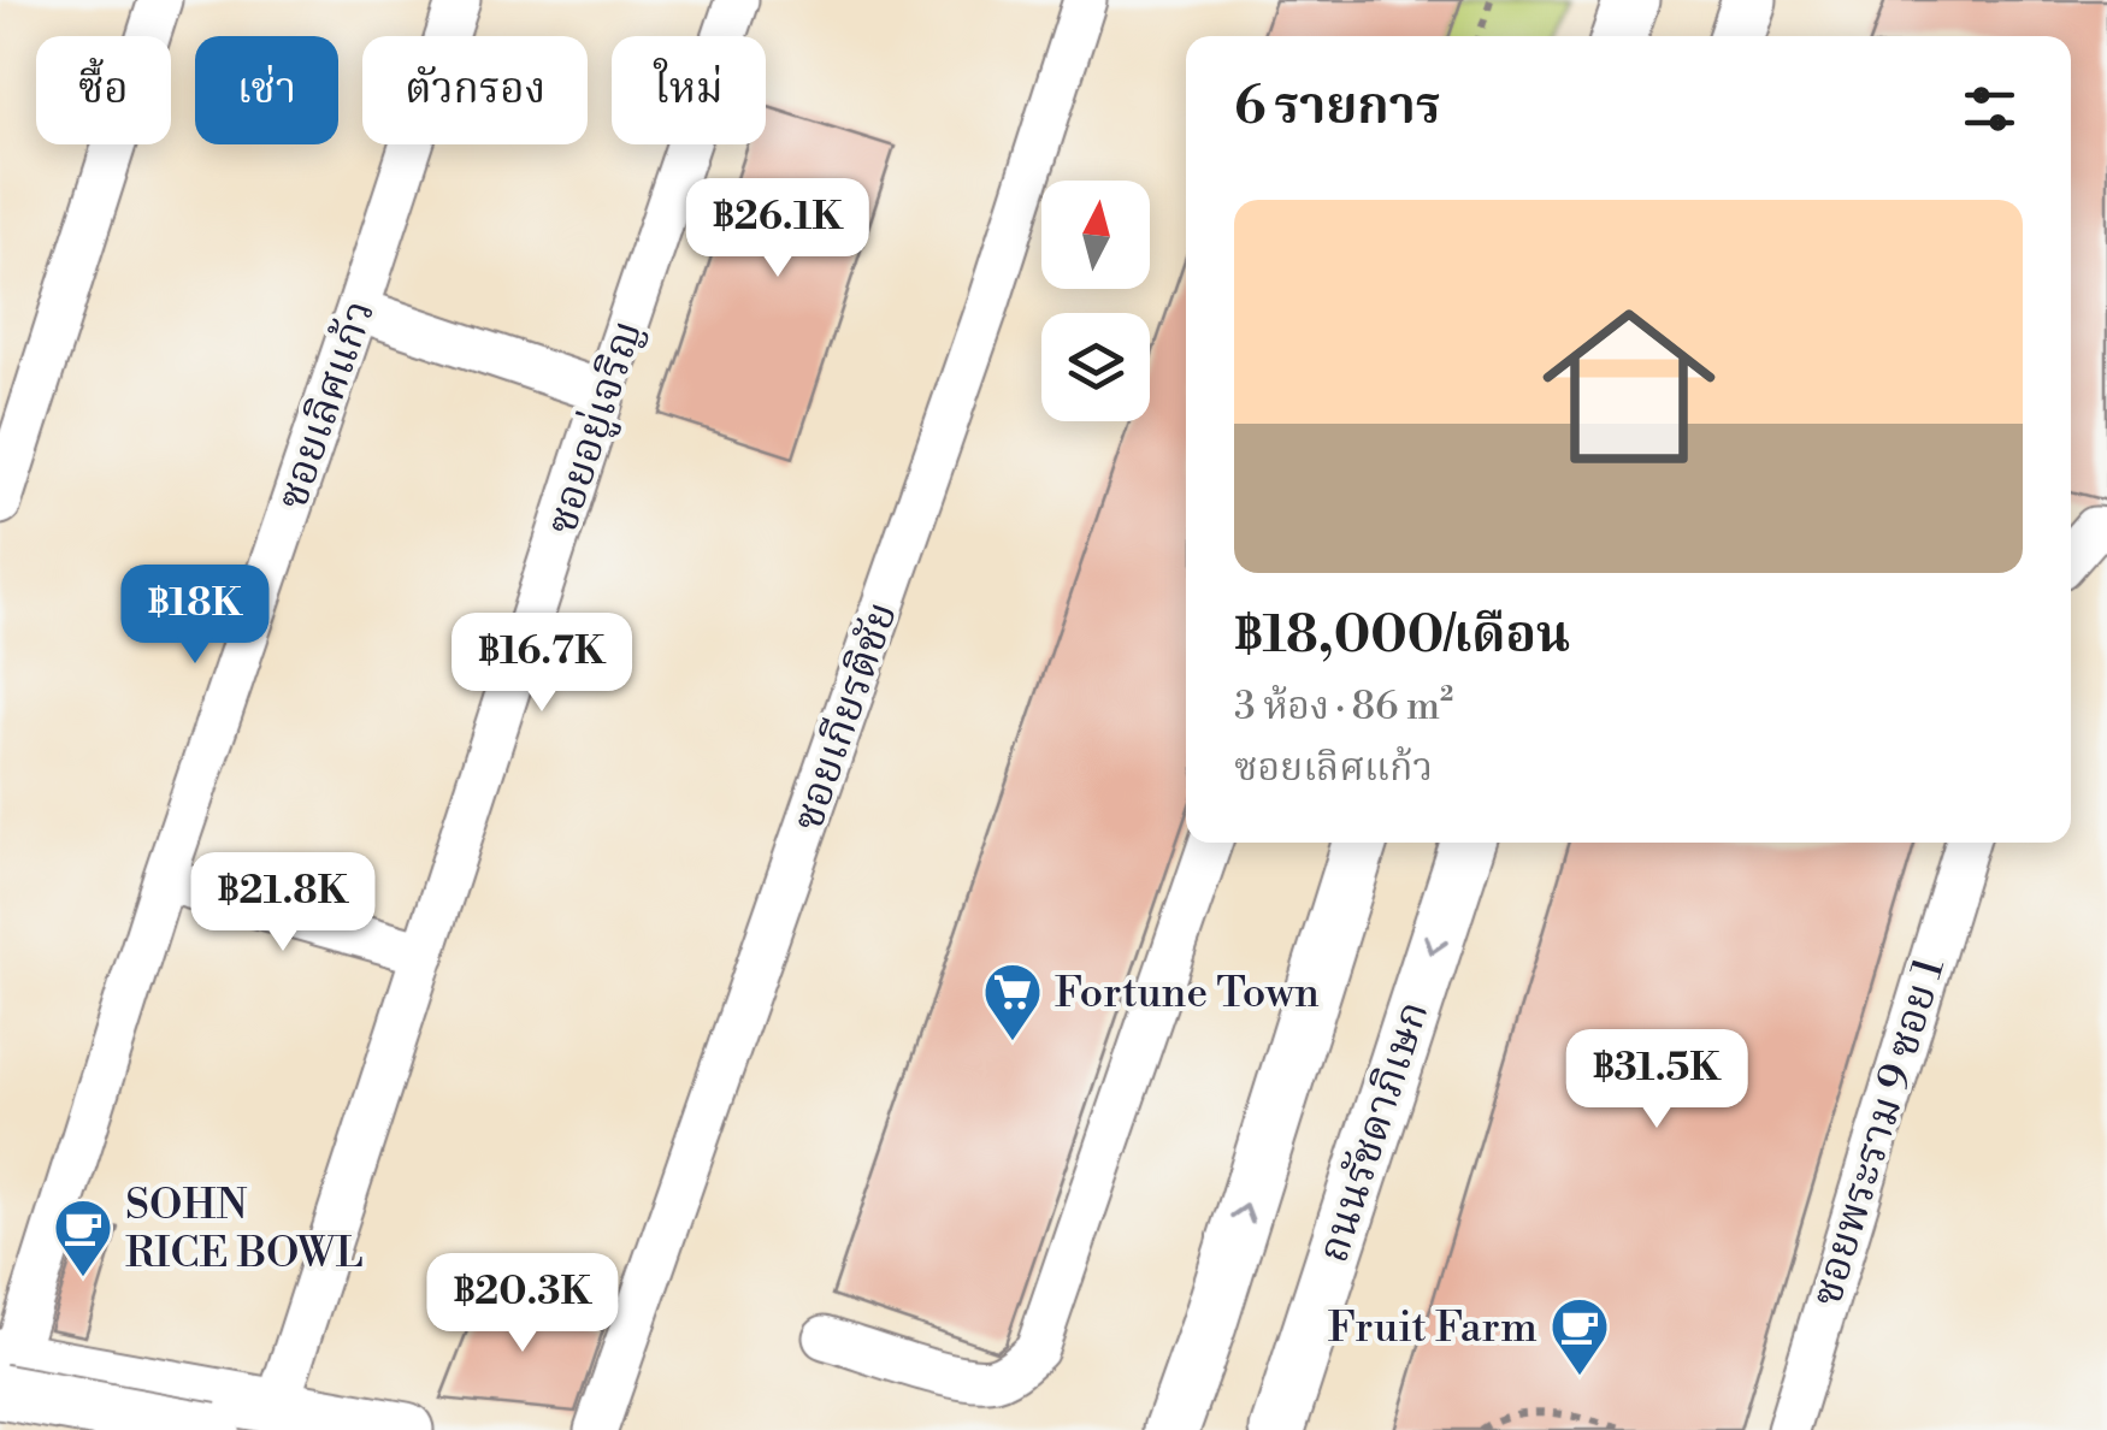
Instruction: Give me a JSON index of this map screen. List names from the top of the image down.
{
  "streets": {
    "main road": ["ถนนรัชดาภิเษก"],
    "street": [
      "ซอยเลิศแก้ว",
      "ซอยอยู่เจริญ",
      "ซอยเกียรติชัย",
      "ซอยพระราม 9 ซอย 1"
    ]
  },
  "places": {
    "supermarket": ["Fortune Town"],
    "cafe": ["SOHN RICE BOWL", "Fruit Farm"]
  },
  "north": "top",
  "page": {
    "chip": [
      "ซื้อ",
      "เช่า",
      "ตัวกรอง",
      "ใหม่"
    ],
    "heading": "6 รายการ",
    "price": [
      "฿26.1K",
      "฿18K",
      "฿16.7K",
      "฿21.8K",
      "฿31.5K",
      "฿20.3K"
    ],
    "list": [
      {
        "name": "฿18,000/เดือน",
        "note": "3 ห้อง · 86 m² · ซอยเลิศแก้ว"
      }
    ]
  }
}
